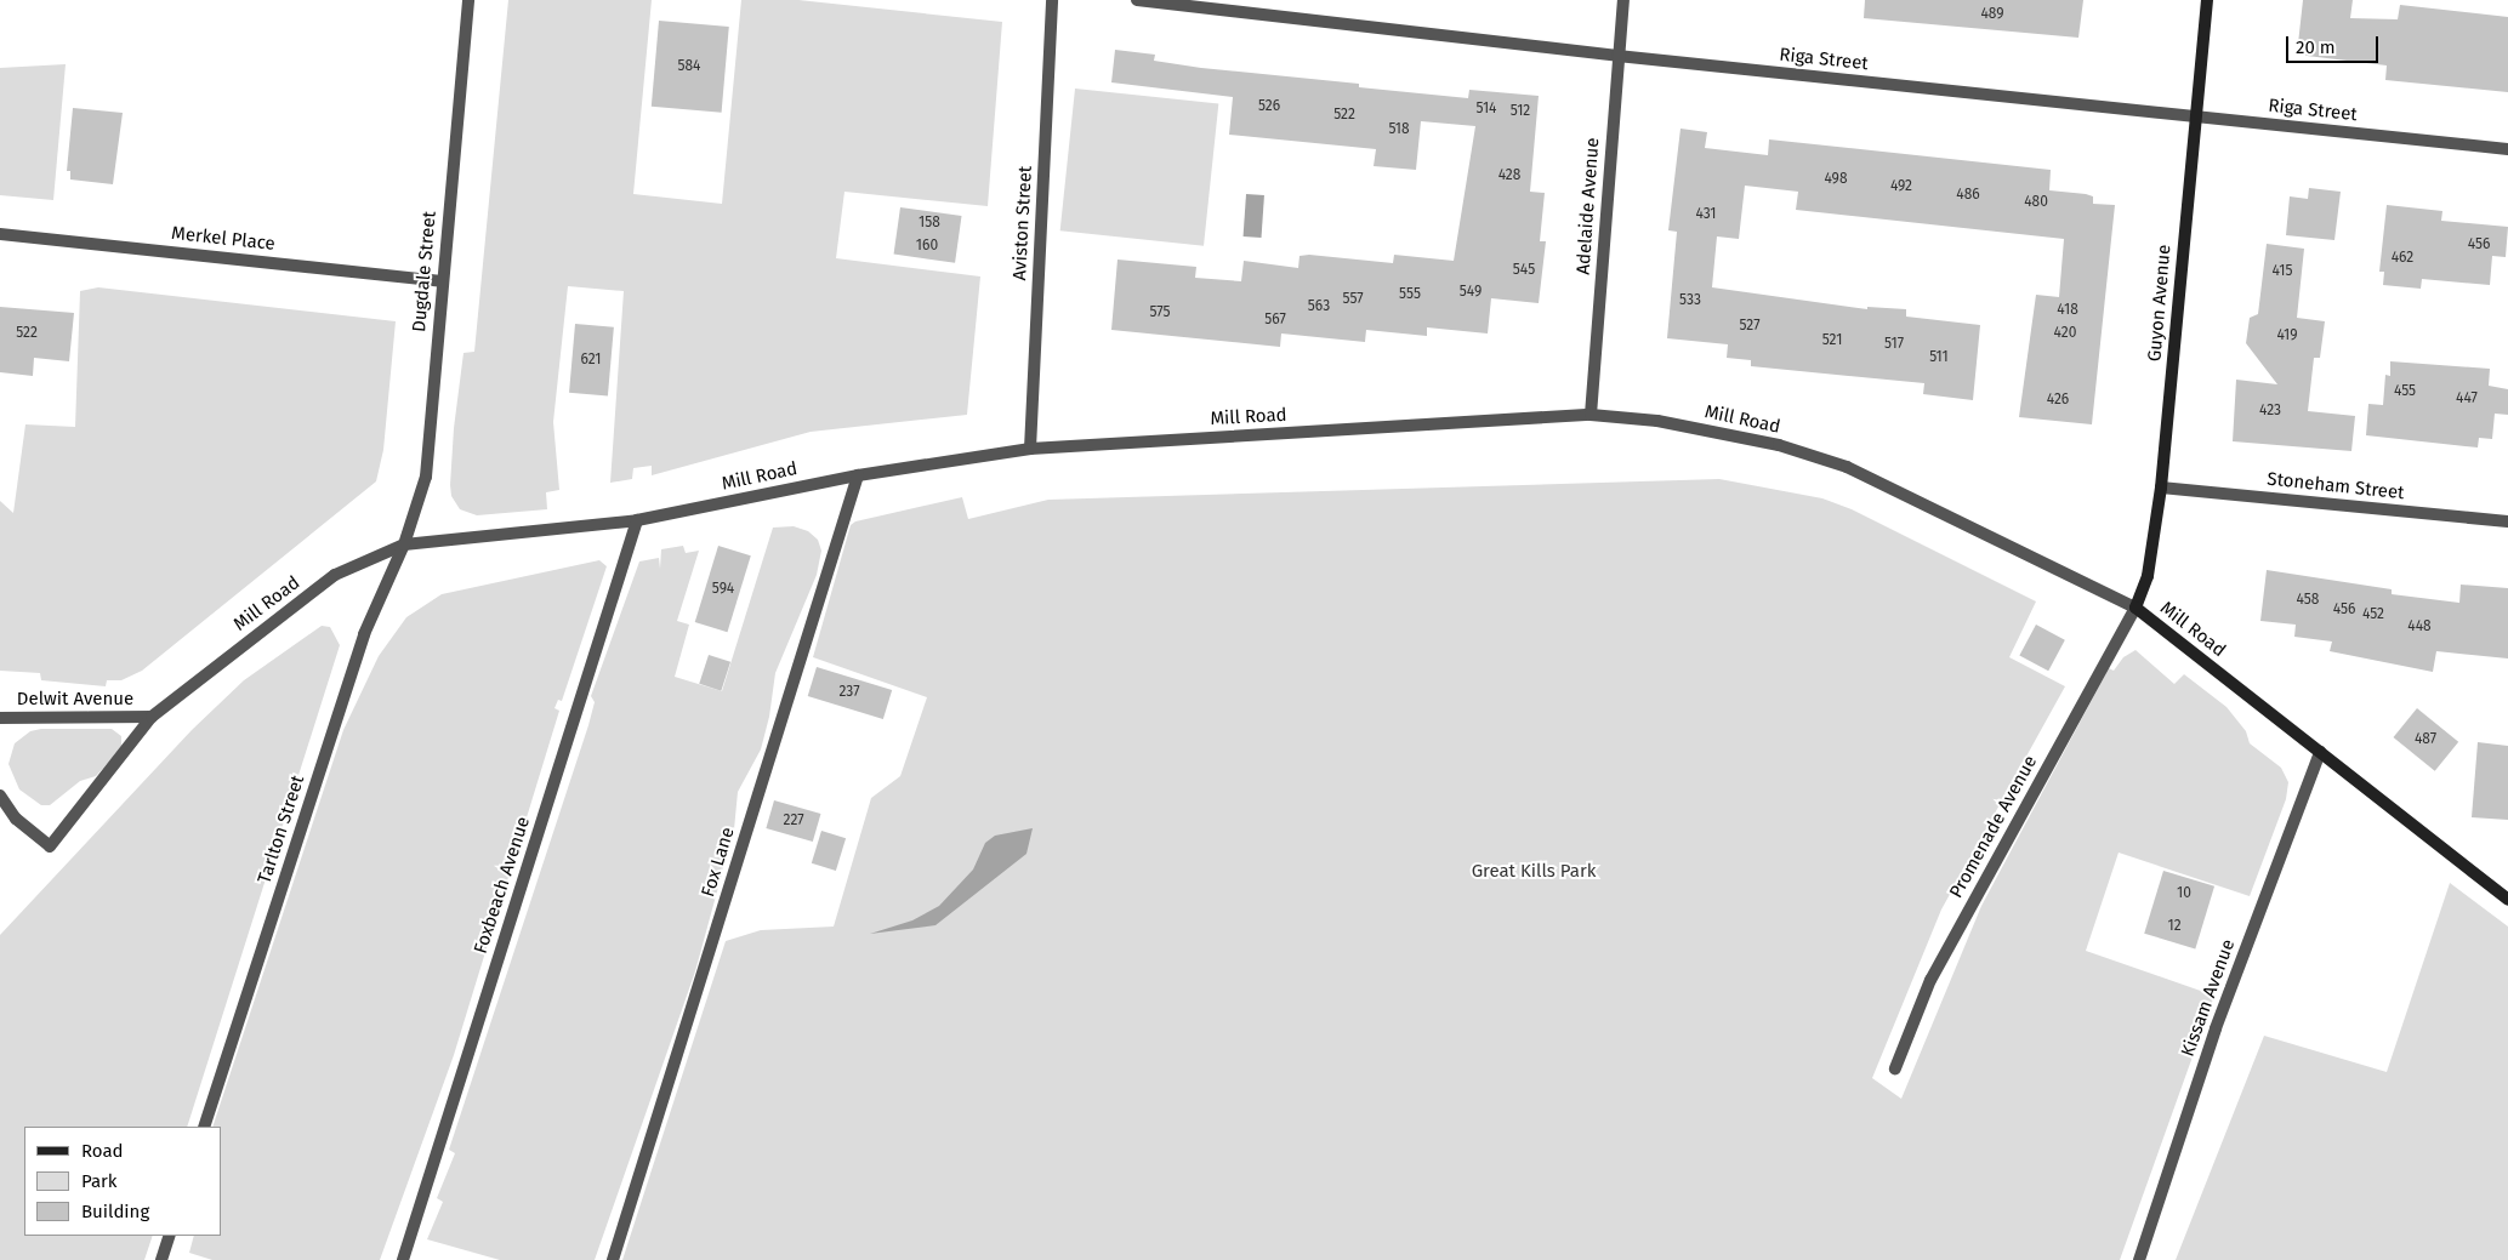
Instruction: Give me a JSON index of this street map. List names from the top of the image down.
{
  "streets": {
    "street": [
      "Riga Street",
      "Adelaide Avenue",
      "Aviston Street",
      "Merkel Place",
      "Dugdale Street",
      "Guyon Avenue",
      "Mill Road",
      "Stoneham Street",
      "Delwit Avenue",
      "Promenade Avenue",
      "Tarlton Street",
      "Fox Lane",
      "Foxbeach Avenue",
      "Kissam Avenue"
    ]
  },
  "crossings": [
    ["Riga Street", "Adelaide Avenue"],
    ["Riga Street", "Guyon Avenue"],
    ["Adelaide Avenue", "Mill Road"],
    ["Aviston Street", "Mill Road"],
    ["Merkel Place", "Dugdale Street"],
    ["Dugdale Street", "Mill Road"],
    ["Dugdale Street", "Tarlton Street"],
    ["Guyon Avenue", "Mill Road"],
    ["Guyon Avenue", "Stoneham Street"],
    ["Guyon Avenue", "Promenade Avenue"],
    ["Mill Road", "Delwit Avenue"],
    ["Mill Road", "Promenade Avenue"],
    ["Mill Road", "Tarlton Street"],
    ["Mill Road", "Fox Lane"],
    ["Mill Road", "Foxbeach Avenue"],
    ["Mill Road", "Kissam Avenue"]
  ],
  "parks": ["Great Kills Park"],
  "house_numbers": [
    "489",
    "584",
    "526",
    "514",
    "512",
    "522",
    "518",
    "428",
    "498",
    "492",
    "486",
    "480",
    "431",
    "158",
    "456",
    "160",
    "462",
    "545",
    "415",
    "549",
    "555",
    "557",
    "533",
    "563",
    "418",
    "575",
    "567",
    "527",
    "522",
    "420",
    "419",
    "521",
    "517",
    "511",
    "621",
    "455",
    "447",
    "426",
    "423",
    "594",
    "458",
    "456",
    "452",
    "448",
    "237",
    "487",
    "227",
    "10",
    "12"
  ],
  "legend": ["Road", "Park", "Building"],
  "scale_bar": "20 m"
}
